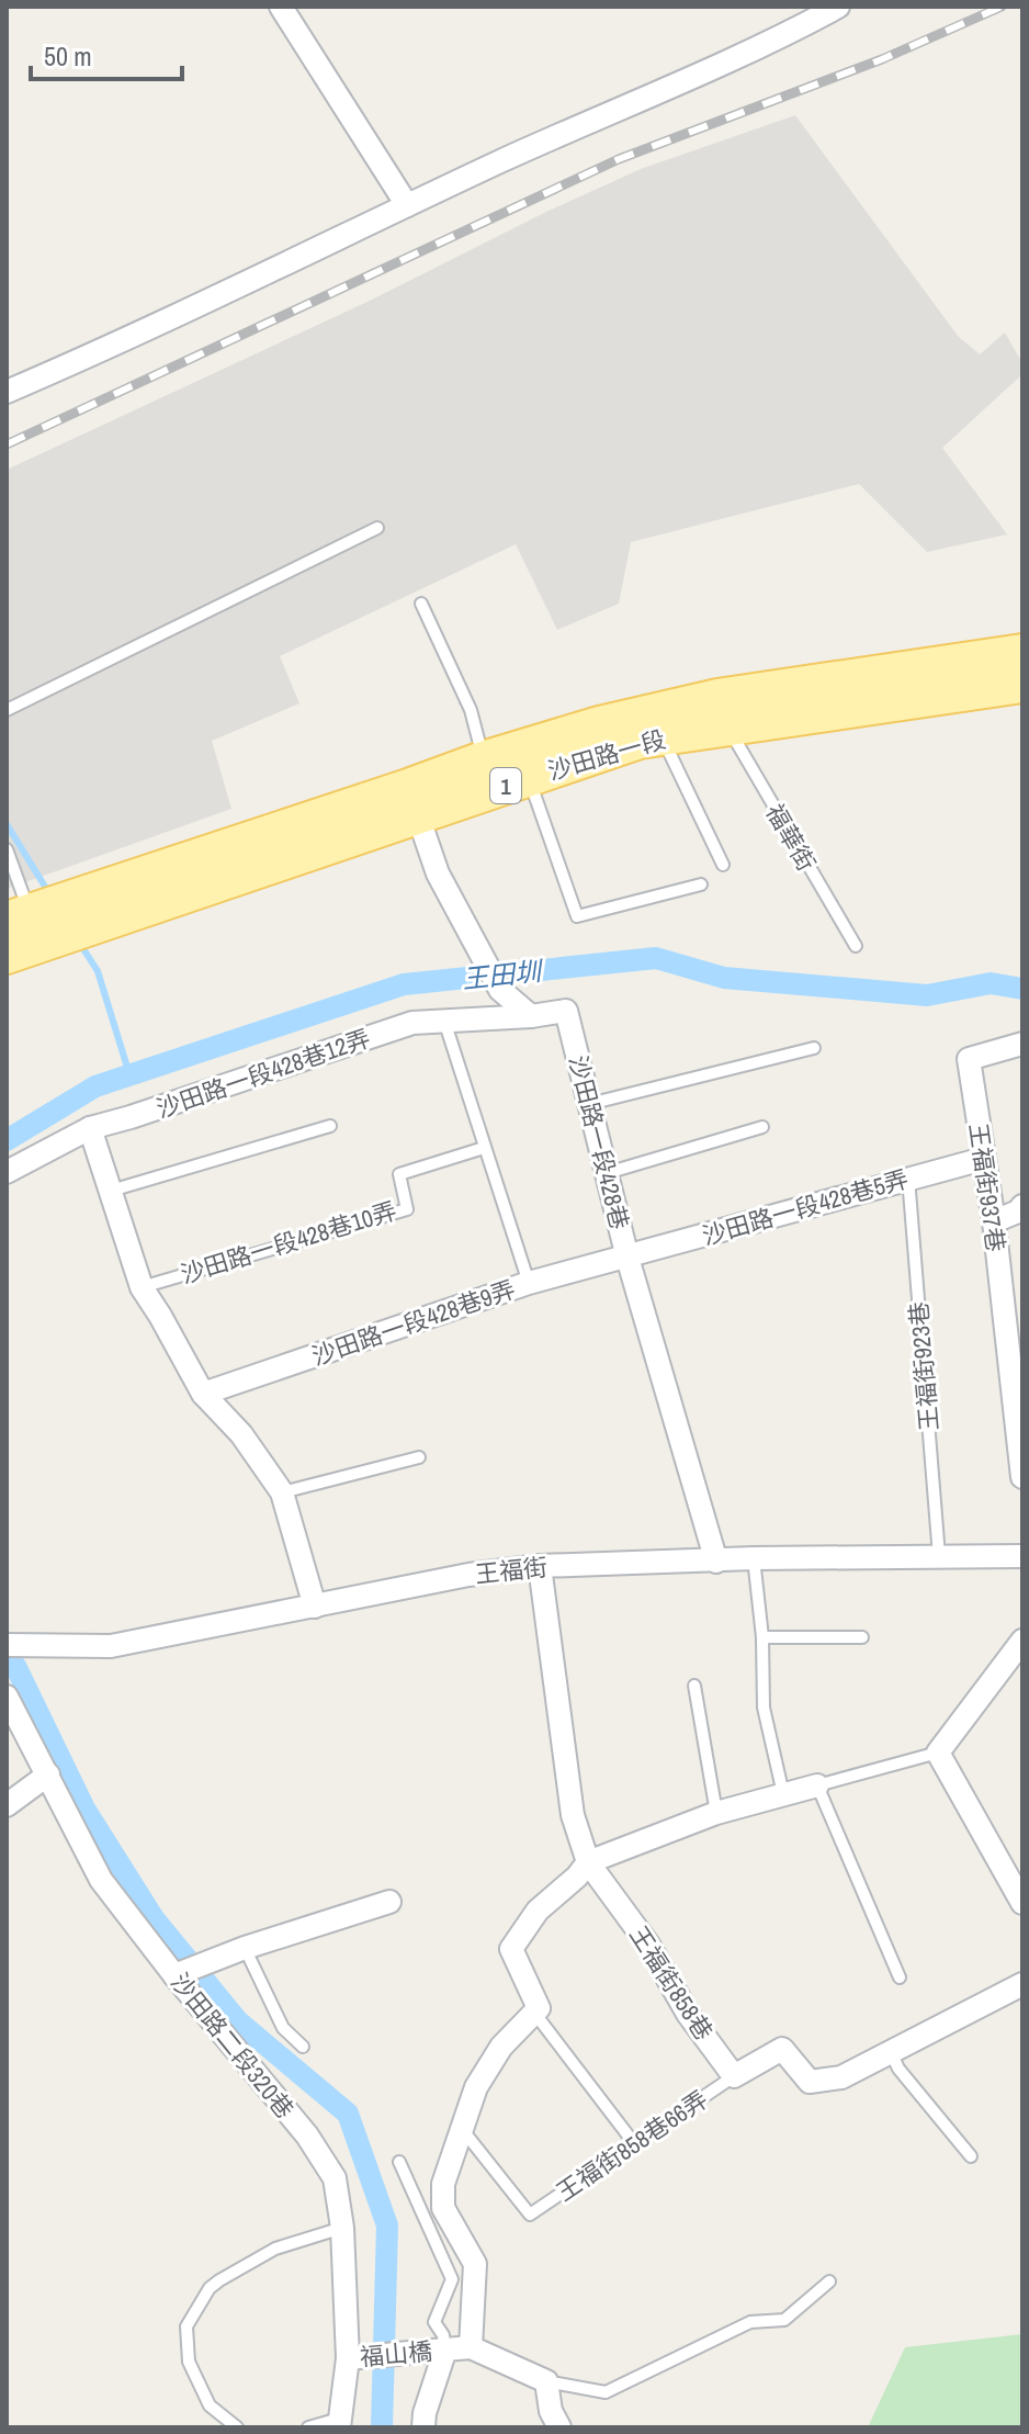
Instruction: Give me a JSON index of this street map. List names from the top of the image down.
{
  "streets": {
    "main road": ["沙田路一段", "1"],
    "street": [
      "沙田路一段428巷12弄",
      "沙田路一段428巷",
      "王福街937巷",
      "沙田路一段428巷5弄",
      "沙田路一段428巷9弄",
      "王福街",
      "王福街858巷",
      "沙田路二段320巷",
      "福山橋"
    ],
    "lane": [
      "福華街",
      "沙田路一段428巷10弄",
      "王福街923巷",
      "王福街858巷66弄"
    ]
  },
  "crossings": [
    ["沙田路一段", "福華街"],
    ["沙田路一段428巷12弄", "沙田路一段428巷"],
    ["沙田路一段428巷", "沙田路一段428巷5弄"],
    ["沙田路一段428巷", "沙田路一段428巷9弄"],
    ["沙田路一段428巷", "王福街"],
    ["王福街937巷", "沙田路一段428巷5弄"],
    ["沙田路一段428巷5弄", "沙田路一段428巷9弄"],
    ["沙田路一段428巷5弄", "王福街923巷"],
    ["王福街923巷", "王福街"],
    ["王福街", "王福街858巷"],
    ["王福街858巷", "王福街858巷66弄"],
    ["沙田路二段320巷", "福山橋"]
  ],
  "water": ["王田圳"],
  "scale_bar": "50 m"
}
